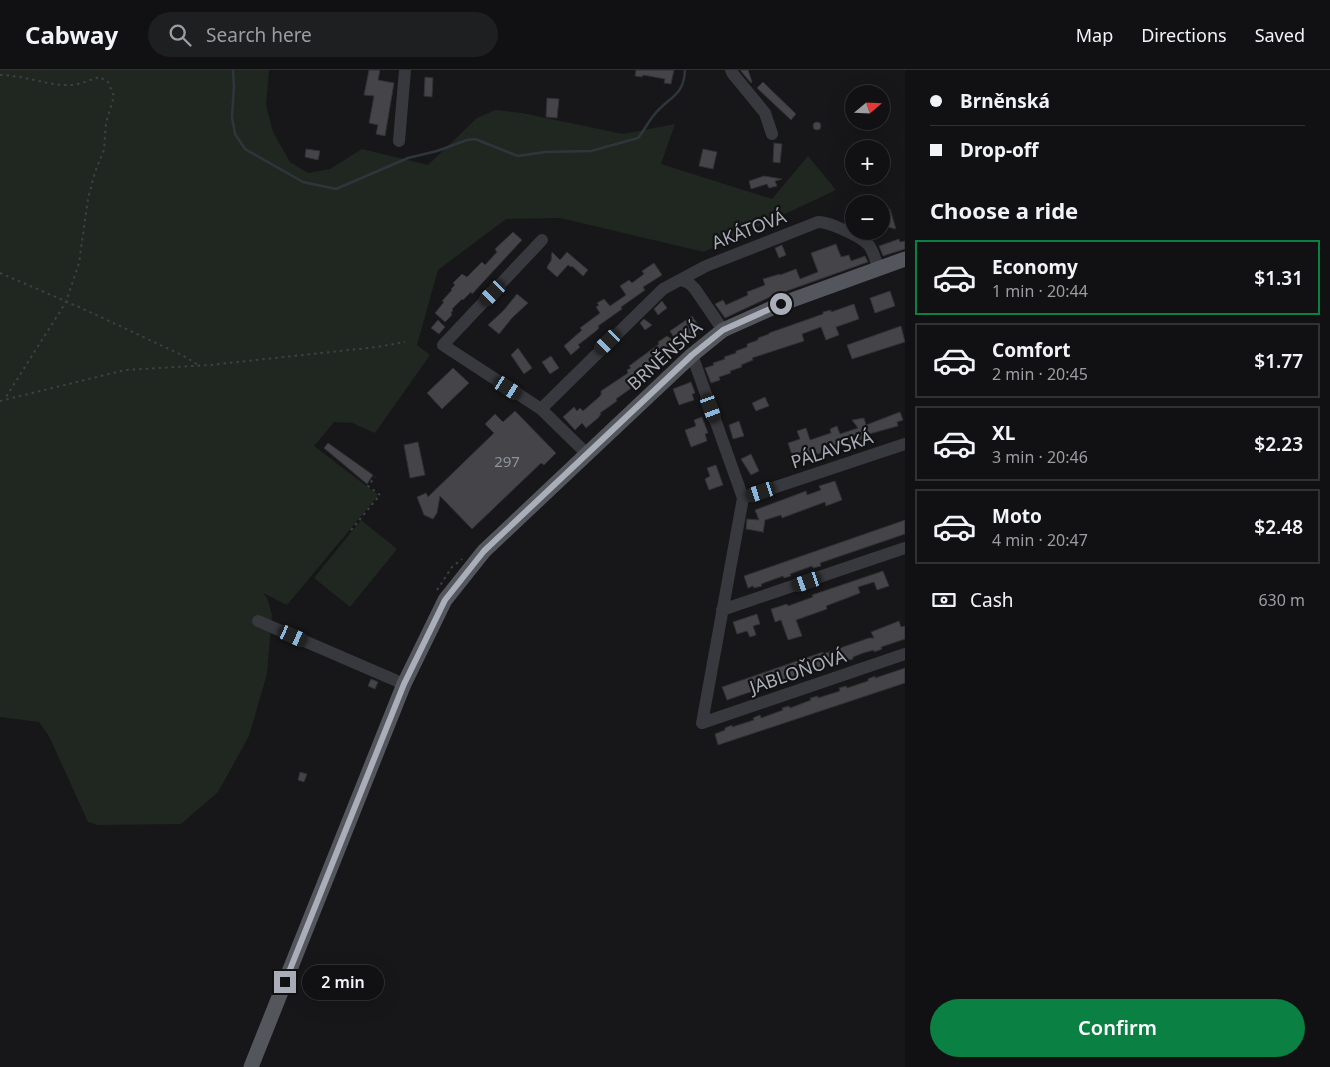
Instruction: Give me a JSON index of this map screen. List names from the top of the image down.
{
  "streets": {
    "main road": ["BRNĚNSKÁ"],
    "street": ["AKÁTOVÁ", "PÁLAVSKÁ", "JABLOŇOVÁ"]
  },
  "crossings": [
    ["AKÁTOVÁ", "BRNĚNSKÁ"]
  ],
  "house_numbers": ["297"],
  "north": "right",
  "page": {
    "header": "Cabway",
    "search": "Search here",
    "nav": ["Map", "Directions", "Saved"],
    "banner": ["Brněnská", "Drop-off"],
    "map_buttons": ["+", "−"],
    "heading": "Choose a ride",
    "list": [
      {
        "name": "Economy",
        "note": "1 min · 20:44",
        "value": "$1.31"
      },
      {
        "name": "Comfort",
        "note": "2 min · 20:45",
        "value": "$1.77"
      },
      {
        "name": "XL",
        "note": "3 min · 20:46",
        "value": "$2.23"
      },
      {
        "name": "Moto",
        "note": "4 min · 20:47",
        "value": "$2.48"
      }
    ],
    "pay": ["Cash", "630 m"],
    "bubble": "2 min",
    "buttons": "Confirm"
  }
}
